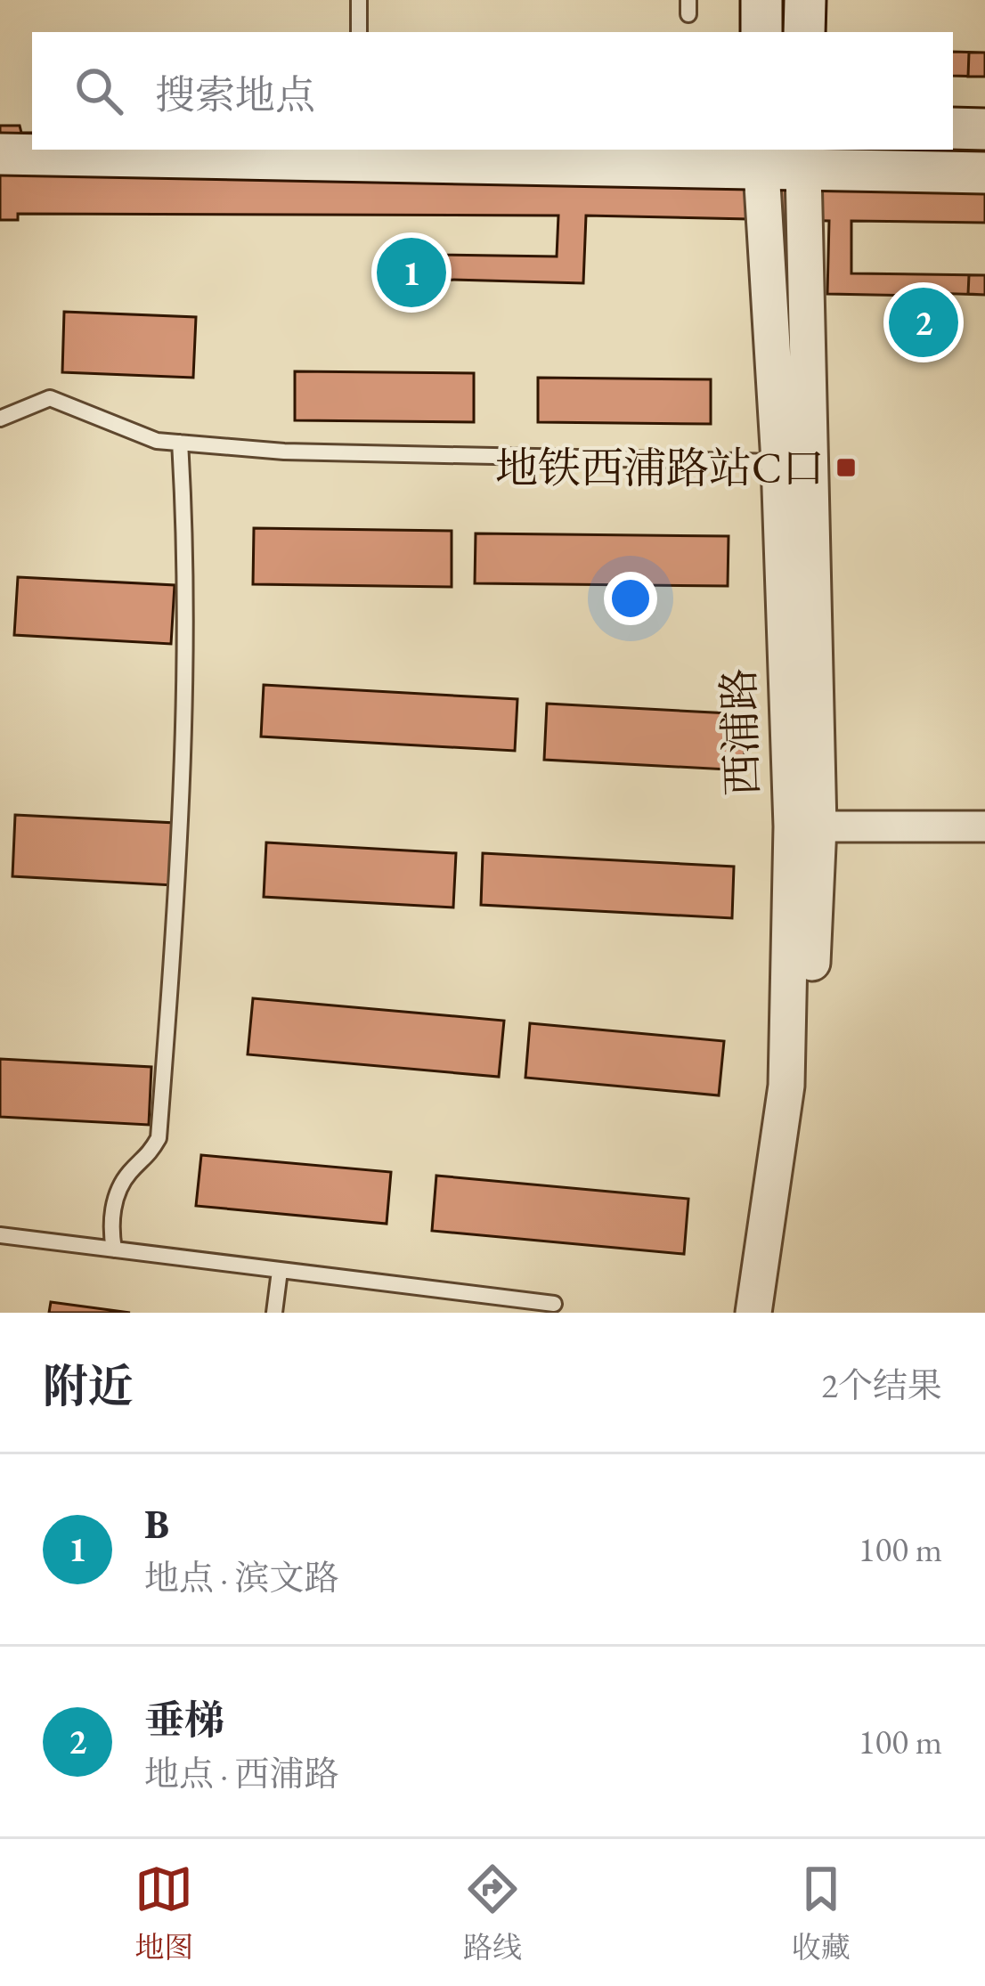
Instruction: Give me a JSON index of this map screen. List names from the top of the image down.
{
  "streets": {
    "street": ["西浦路"]
  },
  "places": {
    "transit": ["地铁西浦路站C口"]
  },
  "page": {
    "search": "搜索地点",
    "pins": ["1", "2"],
    "heading": ["附近", "2个结果"],
    "list": [
      {
        "mark": "1",
        "name": "B",
        "note": "地点 · 滨文路",
        "value": "100 m"
      },
      {
        "mark": "2",
        "name": "垂梯",
        "note": "地点 · 西浦路",
        "value": "100 m"
      }
    ],
    "nav": ["地图", "路线", "收藏"]
  }
}
